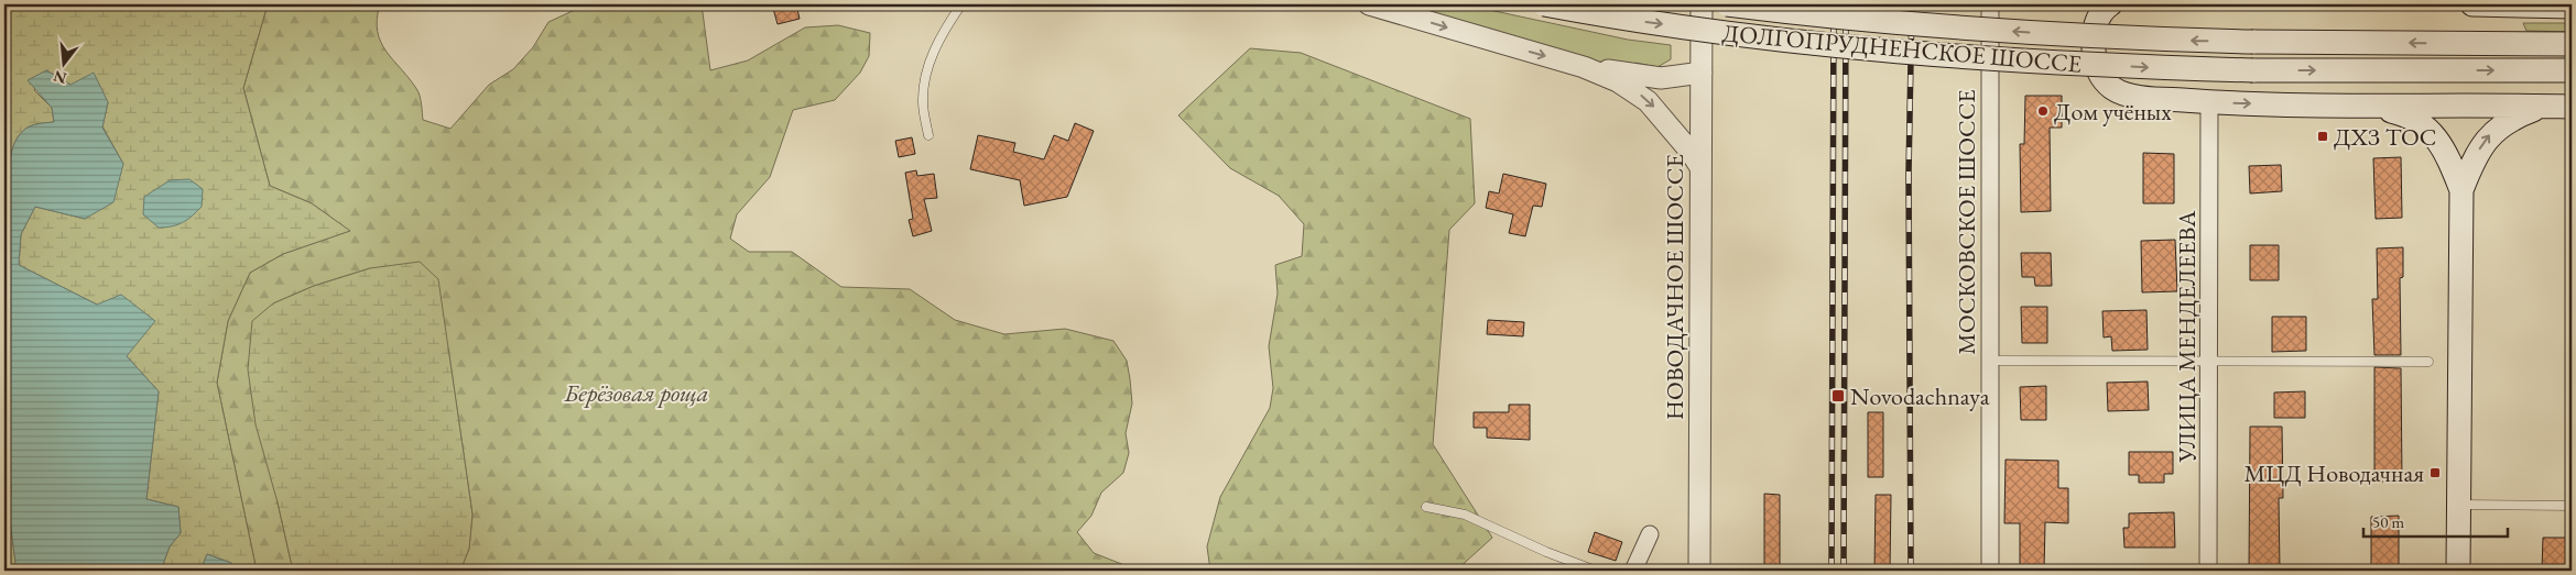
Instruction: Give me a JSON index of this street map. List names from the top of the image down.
{
  "streets": {
    "main road": ["ДОЛГОПРУДНЕНСКОЕ ШОССЕ"],
    "street": ["МОСКОВСКОЕ ШОССЕ", "НОВОДАЧНОЕ ШОССЕ", "УЛИЦА МЕНДЕЛЕЕВА"]
  },
  "crossings": [
    ["ДОЛГОПРУДНЕНСКОЕ ШОССЕ", "УЛИЦА МЕНДЕЛЕЕВА"]
  ],
  "parks": ["Берёзовая роща"],
  "places": {
    "other": ["Дом учёных"],
    "transit": ["ДХЗ ТОС", "Novodachnaya", "МЦД Новодачная"]
  },
  "scale_bar": "50 m",
  "north": "bottom"
}
